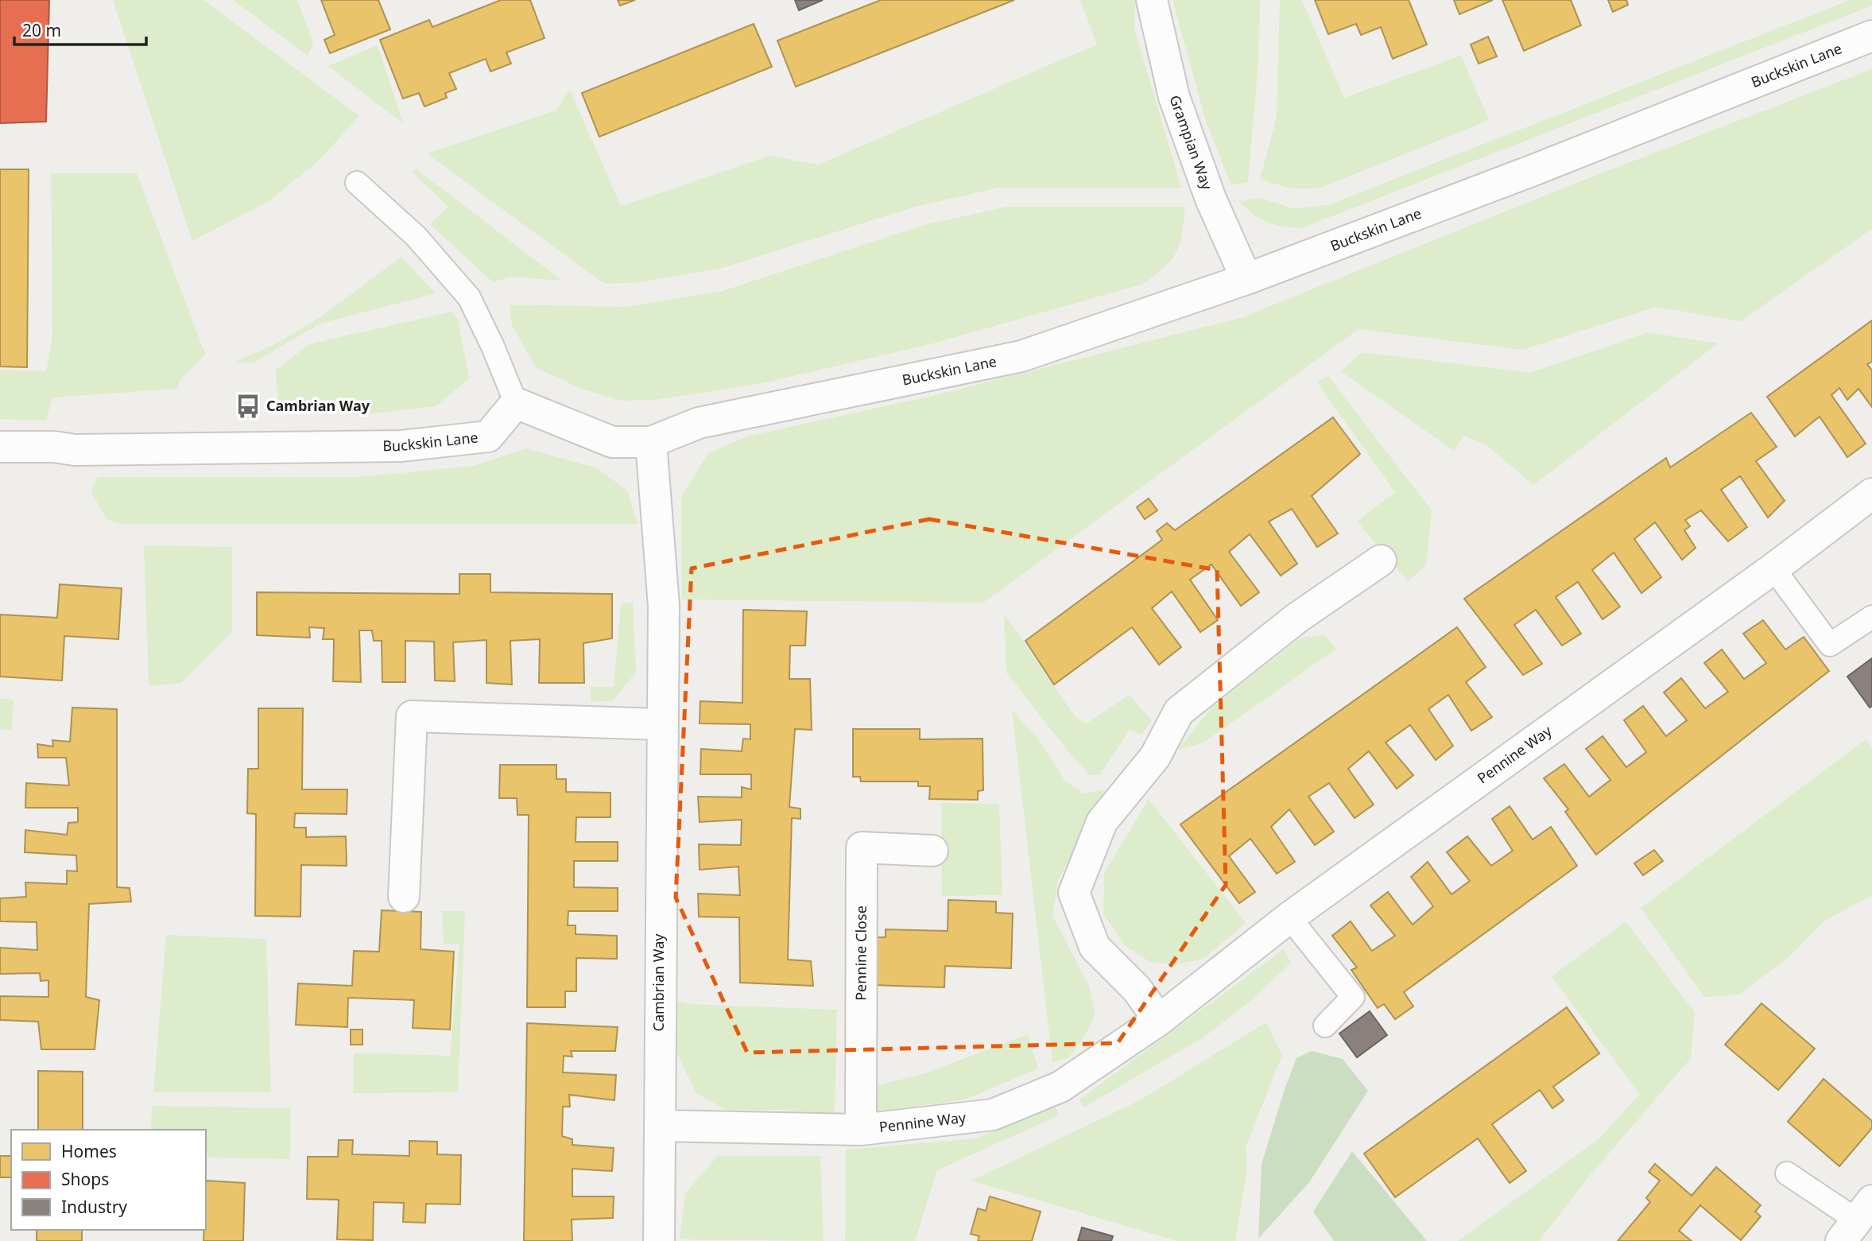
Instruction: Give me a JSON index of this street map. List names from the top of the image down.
{
  "streets": {
    "street": [
      "Buckskin Lane",
      "Grampian Way",
      "Pennine Way",
      "Pennine Close",
      "Cambrian Way"
    ]
  },
  "crossings": [
    ["Buckskin Lane", "Grampian Way"],
    ["Buckskin Lane", "Cambrian Way"],
    ["Pennine Way", "Pennine Close"],
    ["Pennine Way", "Cambrian Way"]
  ],
  "places": {
    "bus stop": ["Cambrian Way"]
  },
  "legend": ["Homes", "Shops", "Industry"],
  "scale_bar": "20 m"
}
